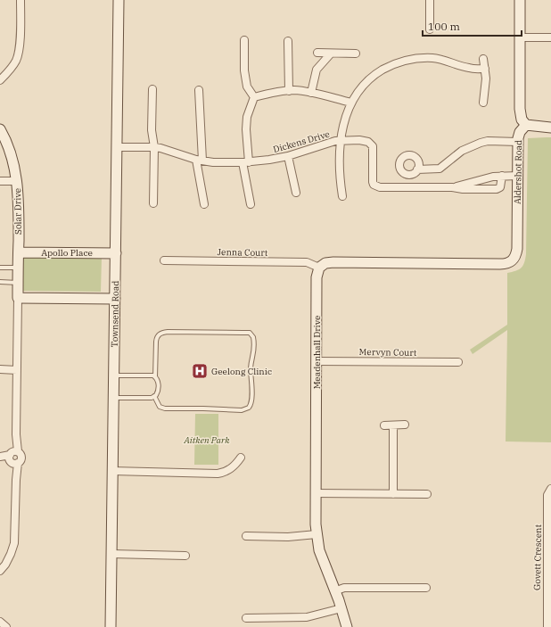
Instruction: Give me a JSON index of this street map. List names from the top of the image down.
{
  "streets": {
    "street": [
      "Dickens Drive",
      "Aldershot Road",
      "Solar Drive",
      "Apollo Place",
      "Jenna Court",
      "Townsend Road",
      "Meadenhall Drive",
      "Mervyn Court",
      "Govett Crescent"
    ]
  },
  "crossings": [
    ["Dickens Drive", "Aldershot Road"],
    ["Dickens Drive", "Townsend Road"],
    ["Aldershot Road", "Jenna Court"],
    ["Aldershot Road", "Meadenhall Drive"],
    ["Solar Drive", "Apollo Place"],
    ["Apollo Place", "Townsend Road"],
    ["Jenna Court", "Meadenhall Drive"],
    ["Meadenhall Drive", "Mervyn Court"]
  ],
  "parks": ["Aitken Park"],
  "places": {
    "hospital": ["Geelong Clinic"]
  },
  "scale_bar": "100 m"
}
